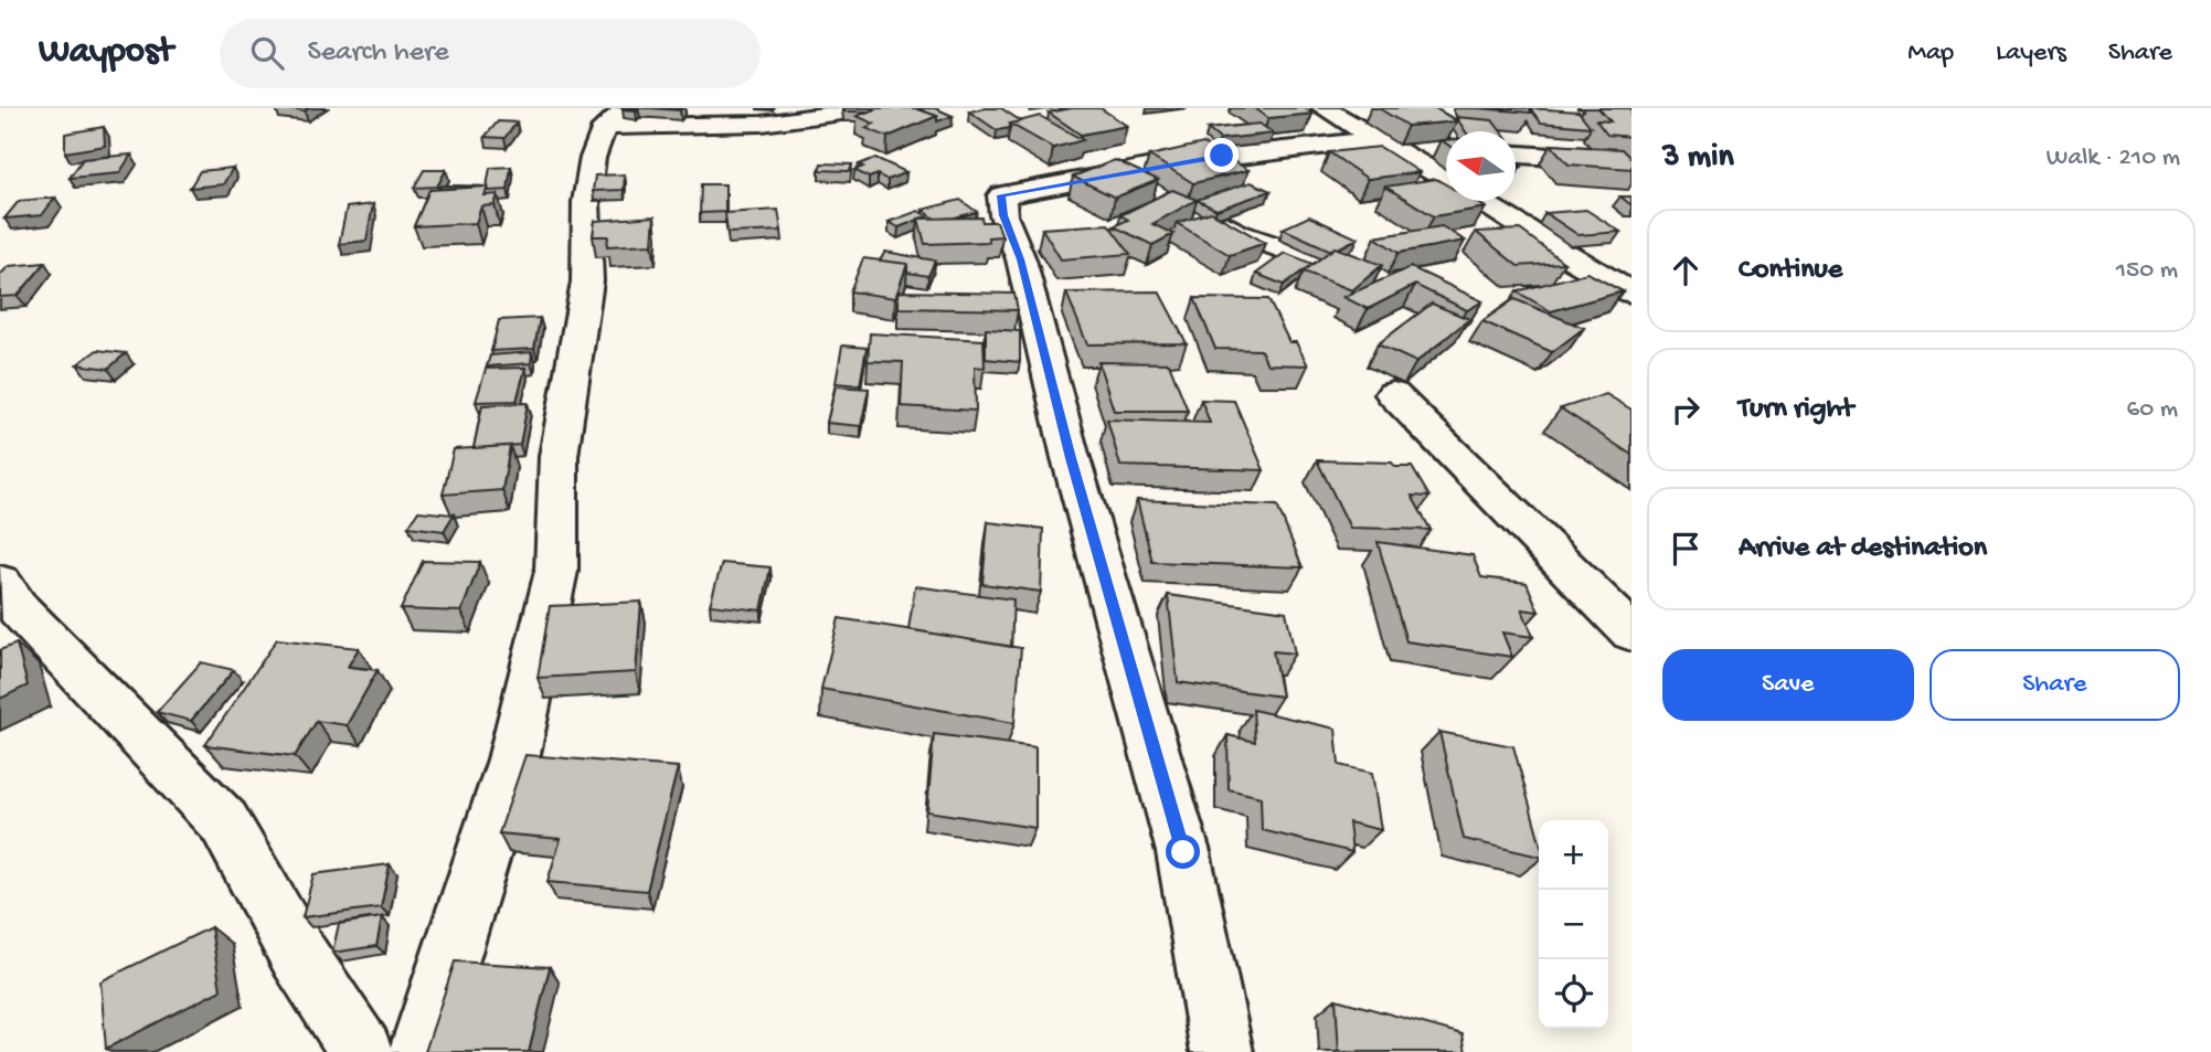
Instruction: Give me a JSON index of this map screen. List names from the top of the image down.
{
  "north": "left",
  "page": {
    "header": "Waypost",
    "search": "Search here",
    "nav": ["Map", "Layers", "Share"],
    "heading": ["3 min", "Walk · 210 m"],
    "list": [
      ["Continue", "150 m"],
      ["Turn right", "60 m"],
      "Arrive at destination"
    ],
    "buttons": ["Save", "Share"],
    "map_buttons": ["+", "−"]
  }
}
